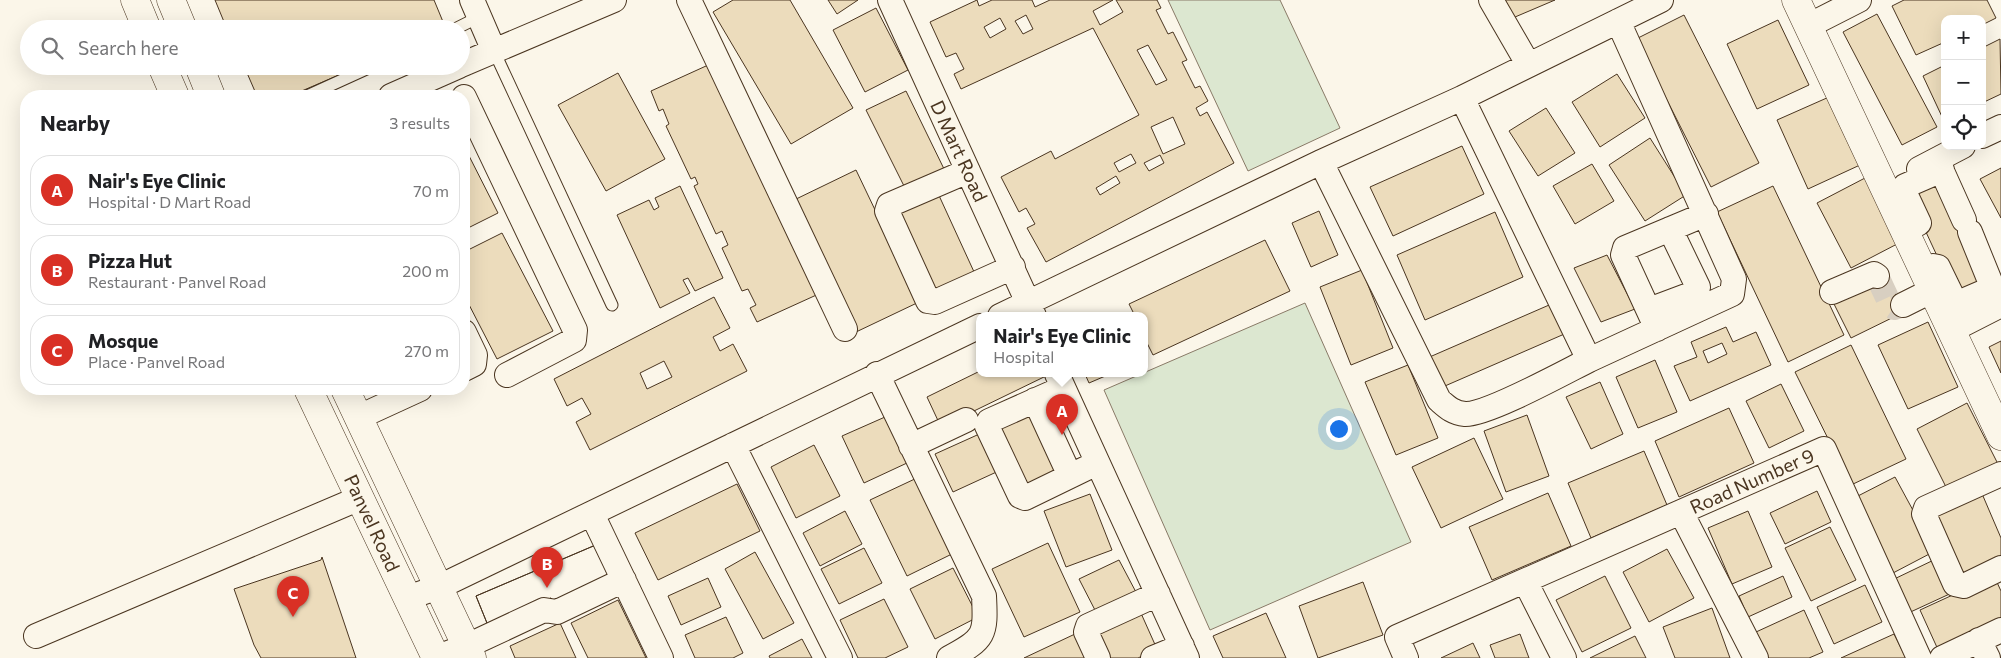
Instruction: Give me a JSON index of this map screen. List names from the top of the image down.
{
  "streets": {
    "street": ["D Mart Road", "Road Number 9", "Panvel Road"]
  },
  "page": {
    "map_buttons": ["+", "−"],
    "search": "Search here",
    "heading": ["Nearby", "3 results"],
    "list": [
      {
        "mark": "A",
        "name": "Nair's Eye Clinic",
        "note": "Hospital · D Mart Road",
        "value": "70 m"
      },
      {
        "mark": "B",
        "name": "Pizza Hut",
        "note": "Restaurant · Panvel Road",
        "value": "200 m"
      },
      {
        "mark": "C",
        "name": "Mosque",
        "note": "Place · Panvel Road",
        "value": "270 m"
      }
    ],
    "popup": ["Nair's Eye Clinic", "Hospital"],
    "pins": ["A", "B", "C"]
  }
}
